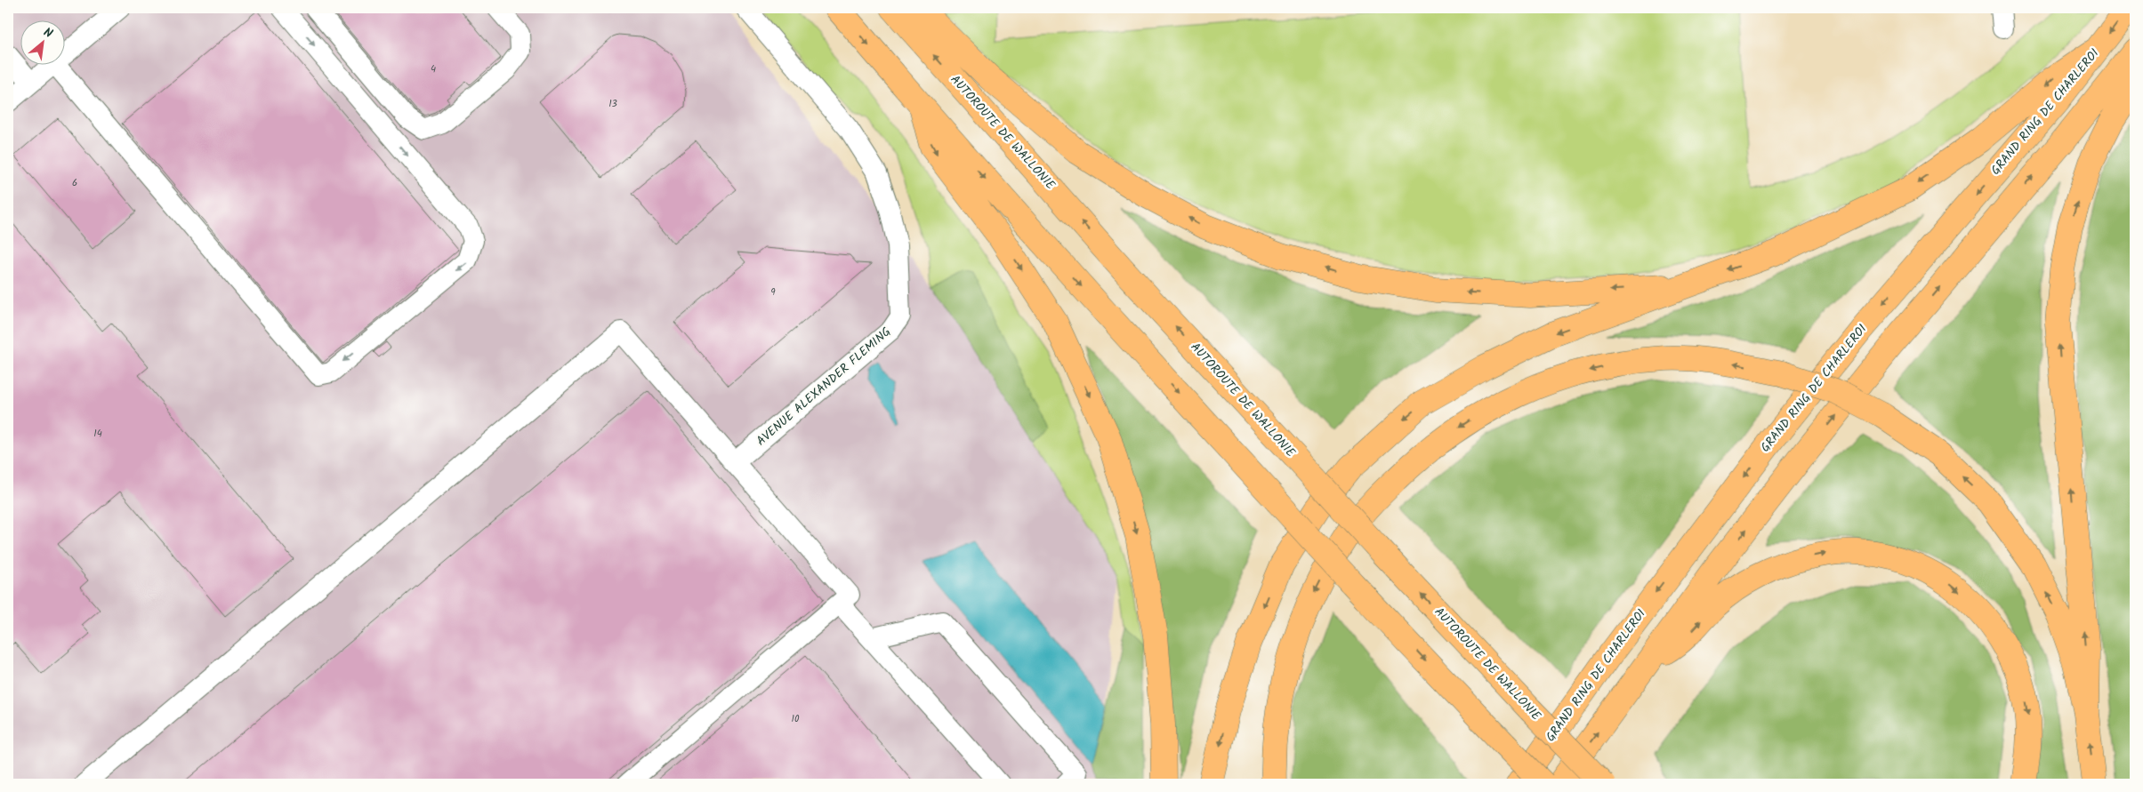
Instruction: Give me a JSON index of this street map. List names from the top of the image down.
{
  "streets": {
    "highway": ["GRAND RING DE CHARLEROI", "AUTOROUTE DE WALLONIE"],
    "street": ["AVENUE ALEXANDER FLEMING"]
  },
  "house_numbers": [
    "4",
    "13",
    "6",
    "9",
    "14",
    "10"
  ],
  "north": "top right"
}
